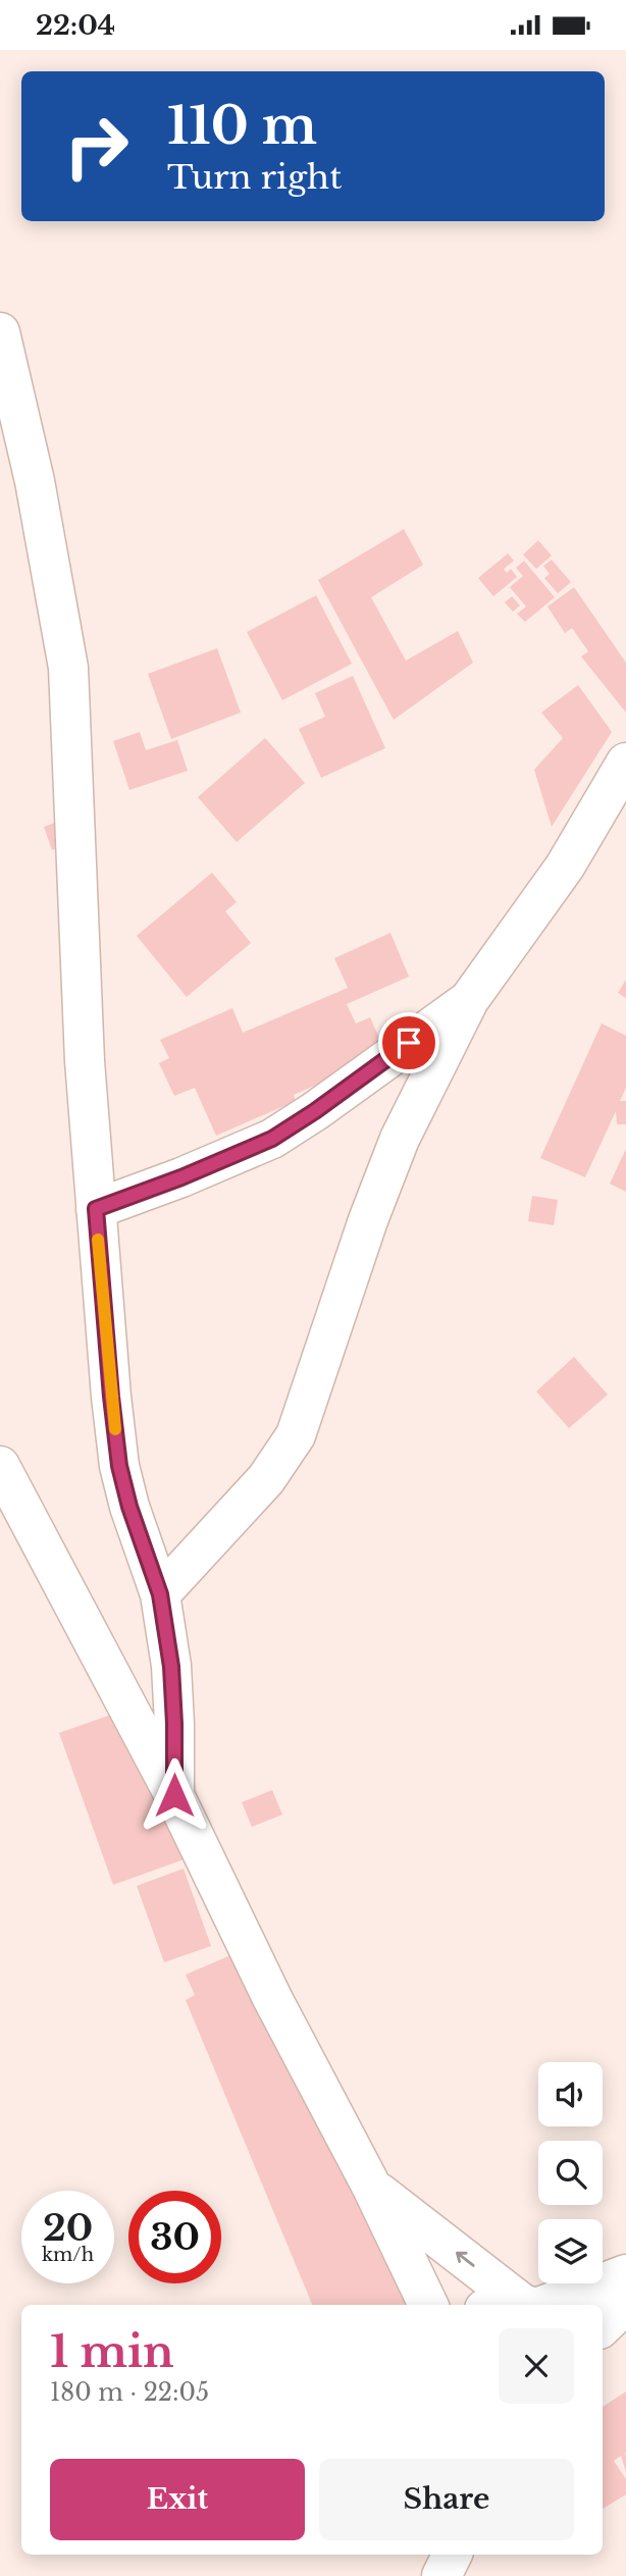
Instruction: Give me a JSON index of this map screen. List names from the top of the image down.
{
  "page": {
    "status": "22:04",
    "turn": ["110 m", "Turn right"],
    "speed": "20 km/h",
    "limit": "30",
    "heading": ["1 min", "180 m · 22:05"],
    "buttons": ["Exit", "Share"]
  }
}
